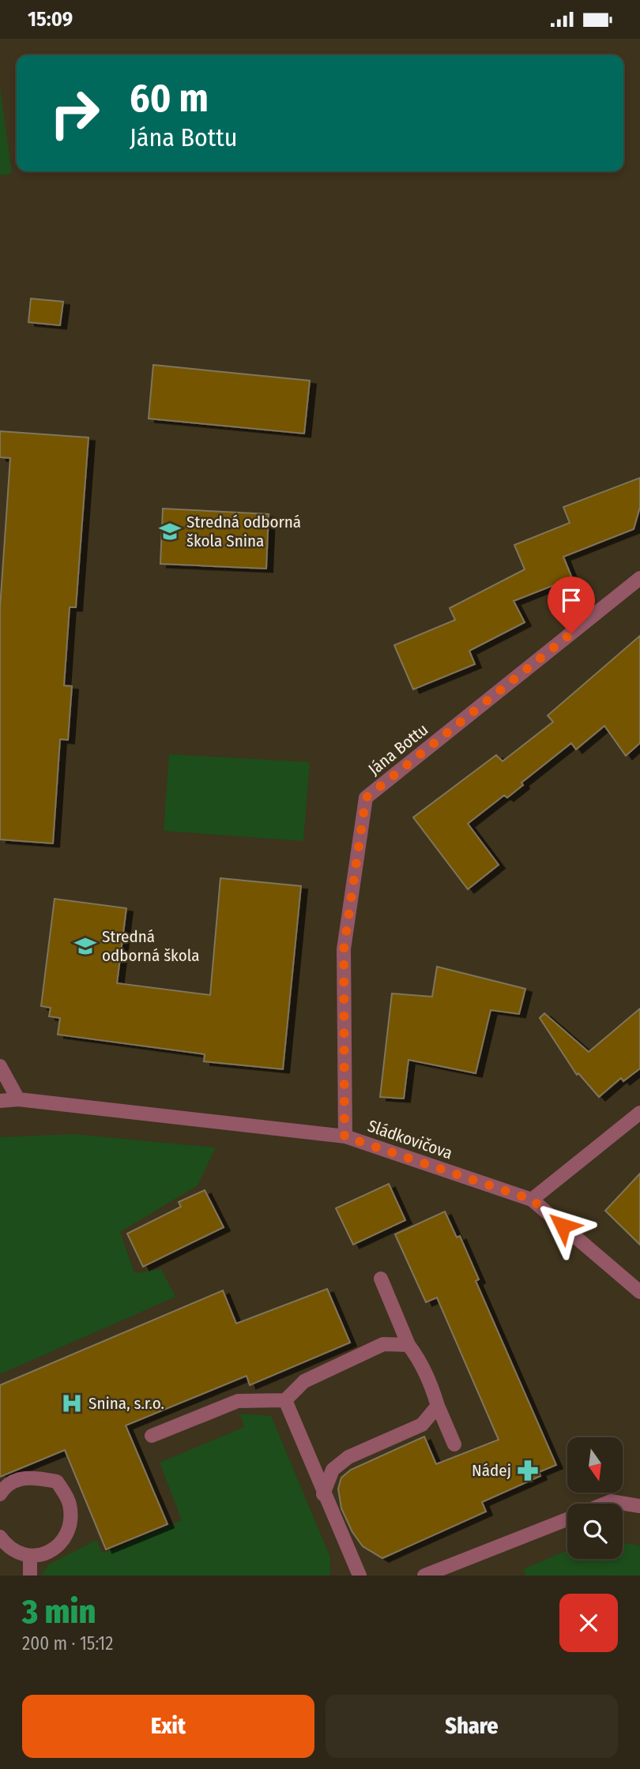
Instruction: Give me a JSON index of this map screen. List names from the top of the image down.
{
  "streets": {
    "street": ["Jána Bottu", "Sládkovičova"]
  },
  "crossings": [
    ["Jána Bottu", "Sládkovičova"]
  ],
  "places": {
    "school or university": ["Stredná odborná škola Snina", "Stredná odborná škola"],
    "hospital": ["Snina, s.r.o."],
    "pharmacy": ["Nádej"]
  },
  "north": "bottom",
  "page": {
    "status": "15:09",
    "turn": ["60 m", "Jána Bottu"],
    "heading": ["3 min", "200 m · 15:12"],
    "buttons": ["Exit", "Share"]
  }
}
